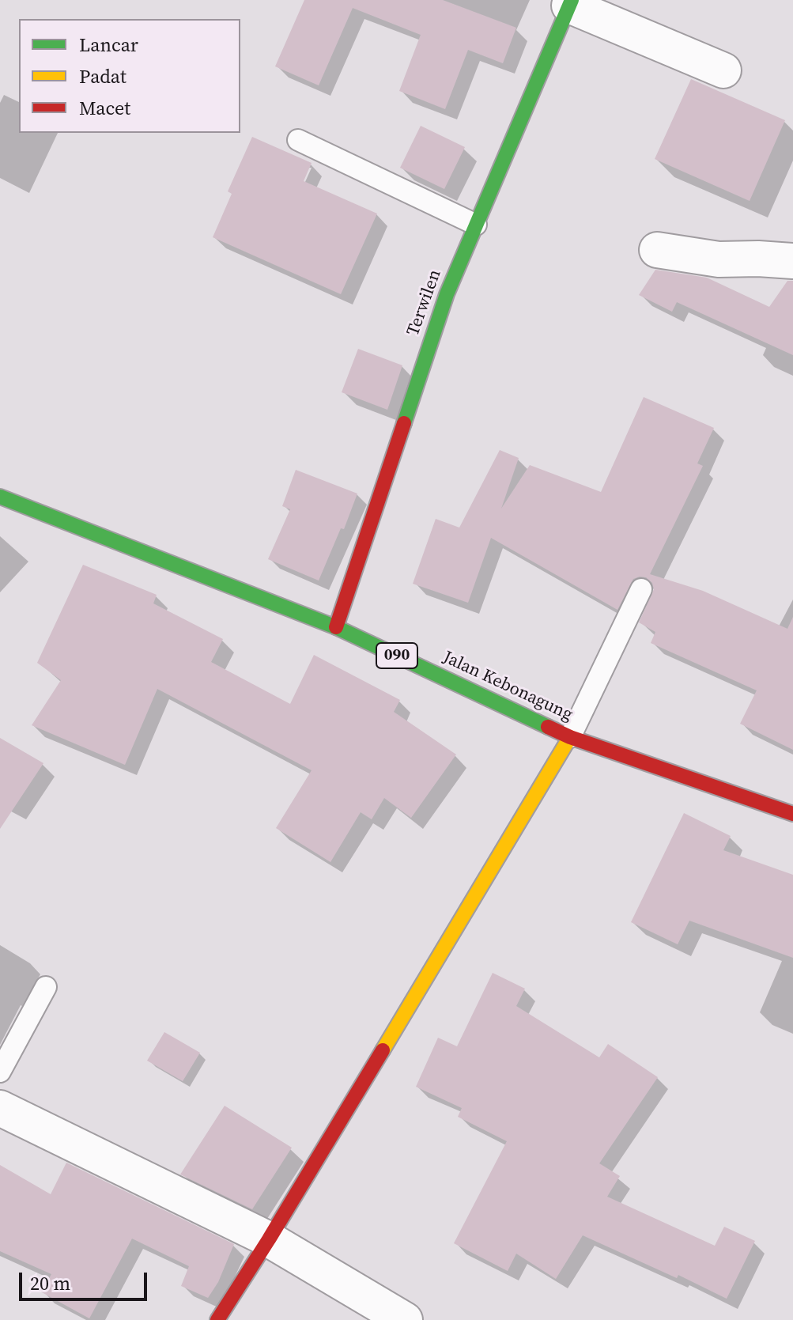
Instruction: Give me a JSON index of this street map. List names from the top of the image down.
{
  "streets": {
    "street": ["Terwilen", "090", "Jalan Kebonagung"]
  },
  "crossings": [
    ["Terwilen", "Jalan Kebonagung"]
  ],
  "legend": ["Lancar", "Padat", "Macet"],
  "scale_bar": "20 m"
}
